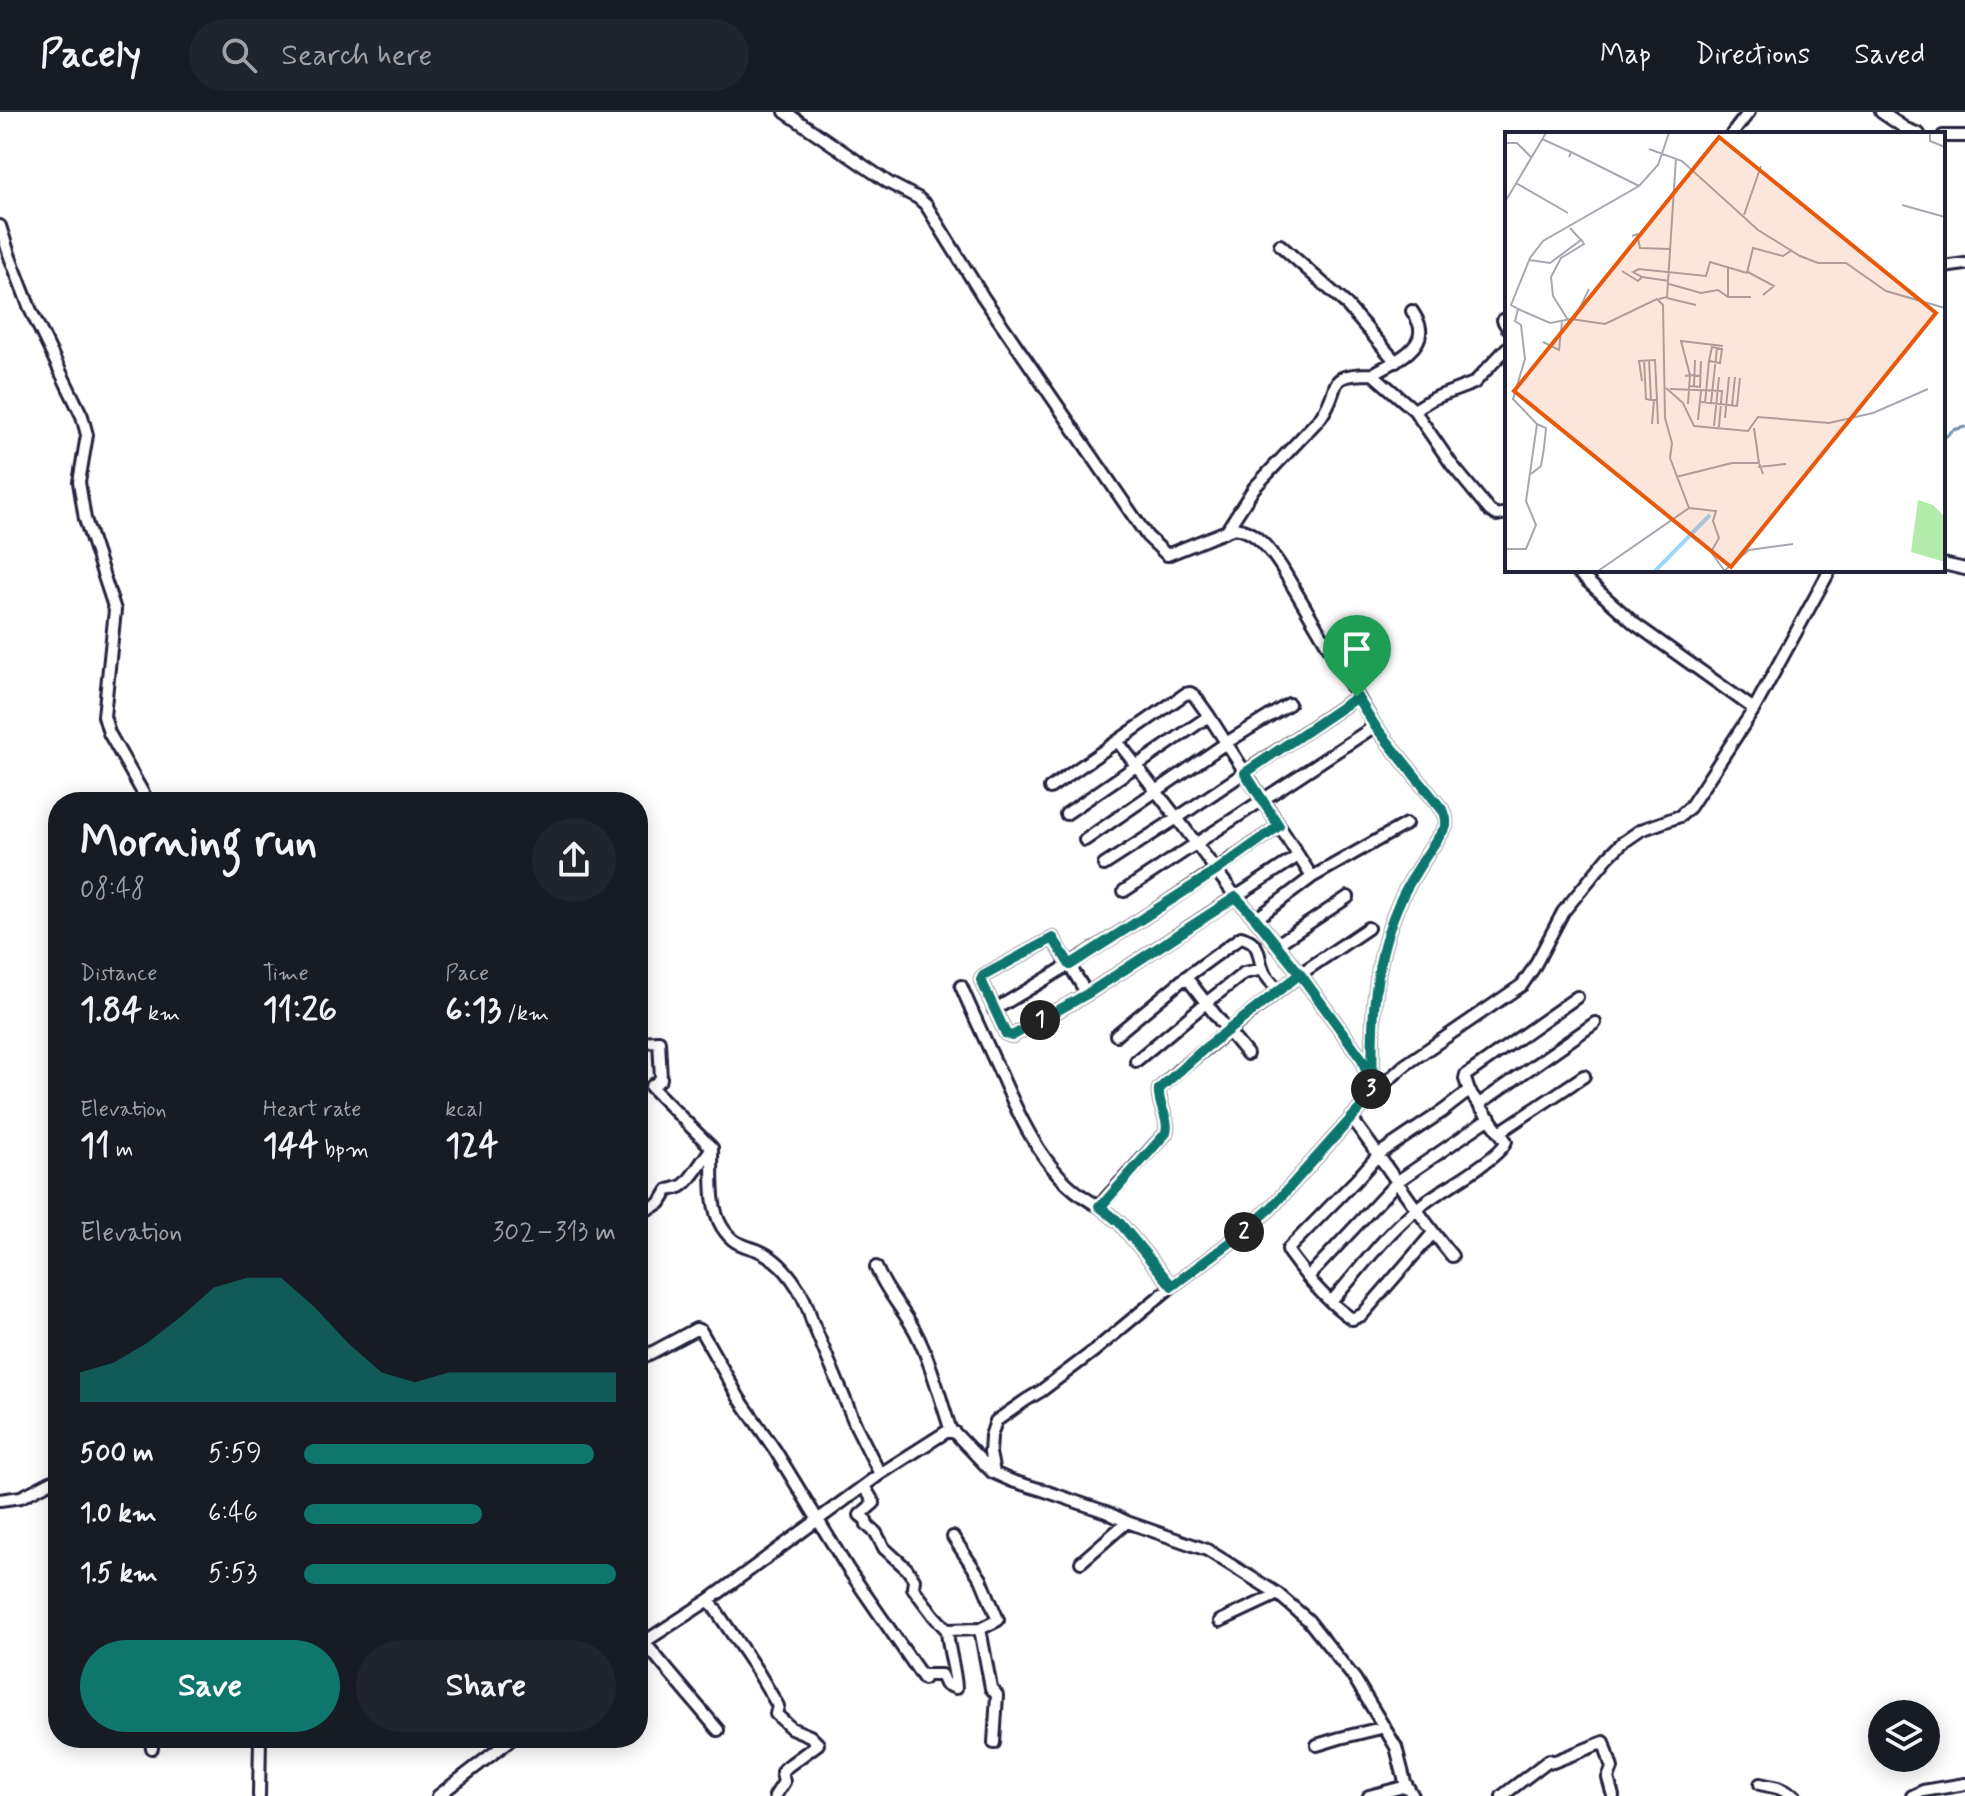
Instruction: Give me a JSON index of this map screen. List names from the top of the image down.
{
  "page": {
    "header": "Pacely",
    "search": "Search here",
    "nav": ["Map", "Directions", "Saved"],
    "heading": ["Morning run", "08:48"],
    "stats": [
      ["Distance", "1.84 km"],
      ["Time", "11:26"],
      ["Pace", "6:13 /km"],
      ["Elevation", "11 m"],
      ["Heart rate", "144 bpm"],
      ["kcal", "124"]
    ],
    "pins": ["1", "3", "2"],
    "chart": ["Elevation", "302–313 m"],
    "list": [
      {
        "name": "500 m",
        "note": "5:59"
      },
      {
        "name": "1.0 km",
        "note": "6:46"
      },
      {
        "name": "1.5 km",
        "note": "5:53"
      }
    ],
    "buttons": ["Save", "Share"]
  }
}
